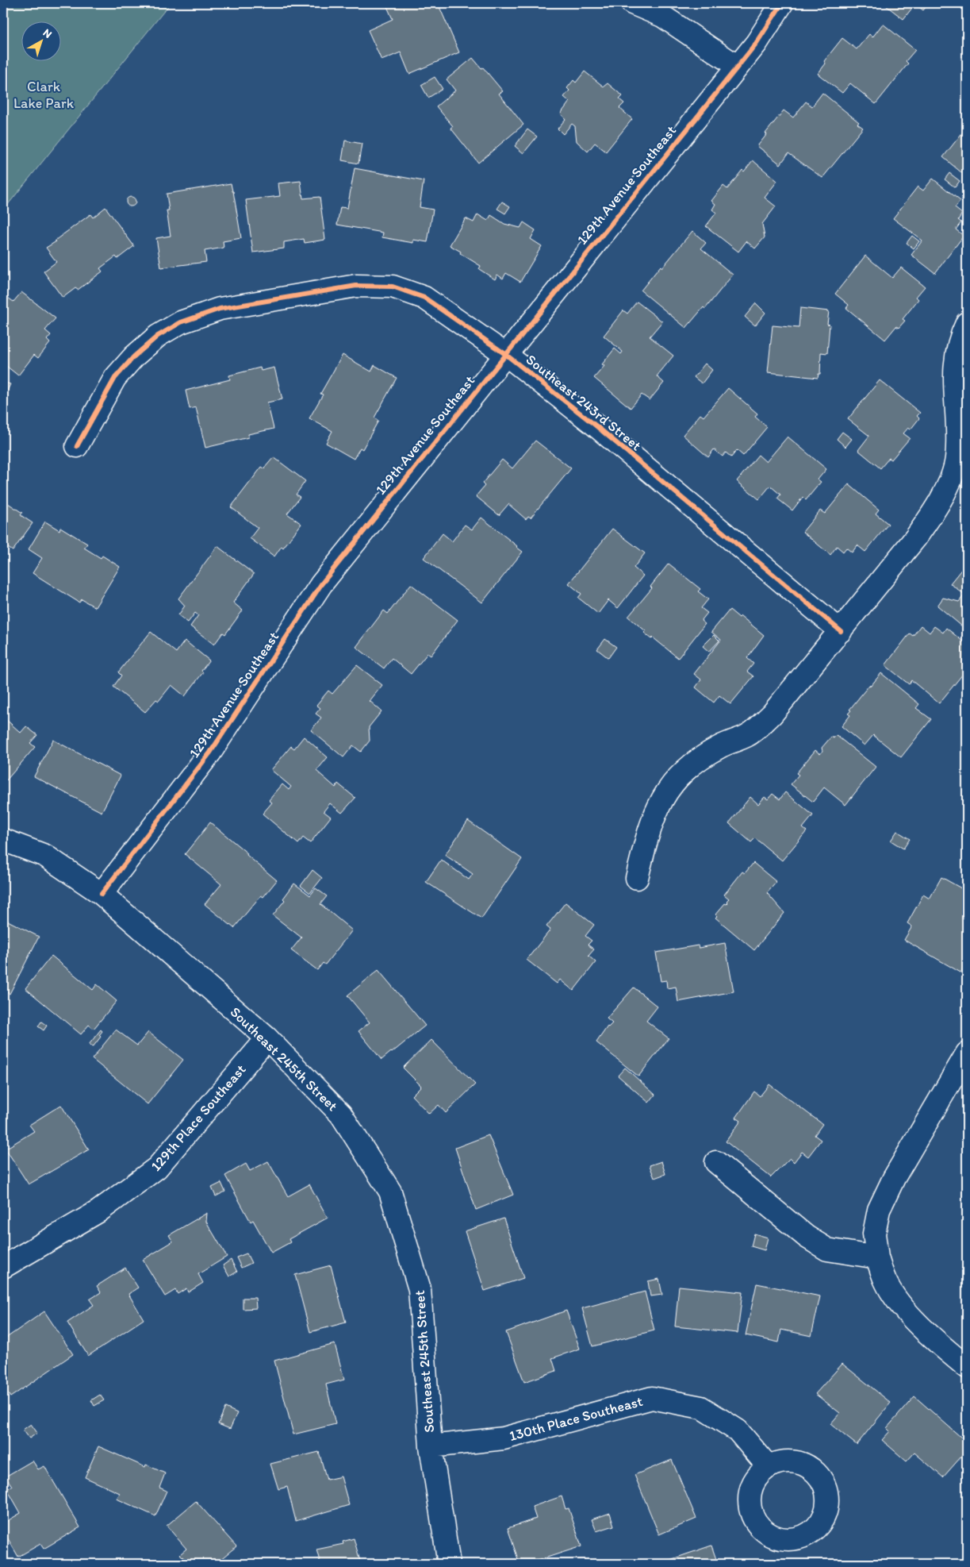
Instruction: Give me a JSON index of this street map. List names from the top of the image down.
{
  "streets": {
    "street": [
      "129th Avenue Southeast",
      "Southeast 243rd Street",
      "Southeast 245th Street",
      "129th Place Southeast",
      "130th Place Southeast"
    ]
  },
  "crossings": [
    ["129th Avenue Southeast", "Southeast 243rd Street"],
    ["129th Avenue Southeast", "Southeast 245th Street"],
    ["Southeast 245th Street", "129th Place Southeast"],
    ["Southeast 245th Street", "130th Place Southeast"]
  ],
  "parks": ["Clark Lake Park"],
  "north": "top right"
}
